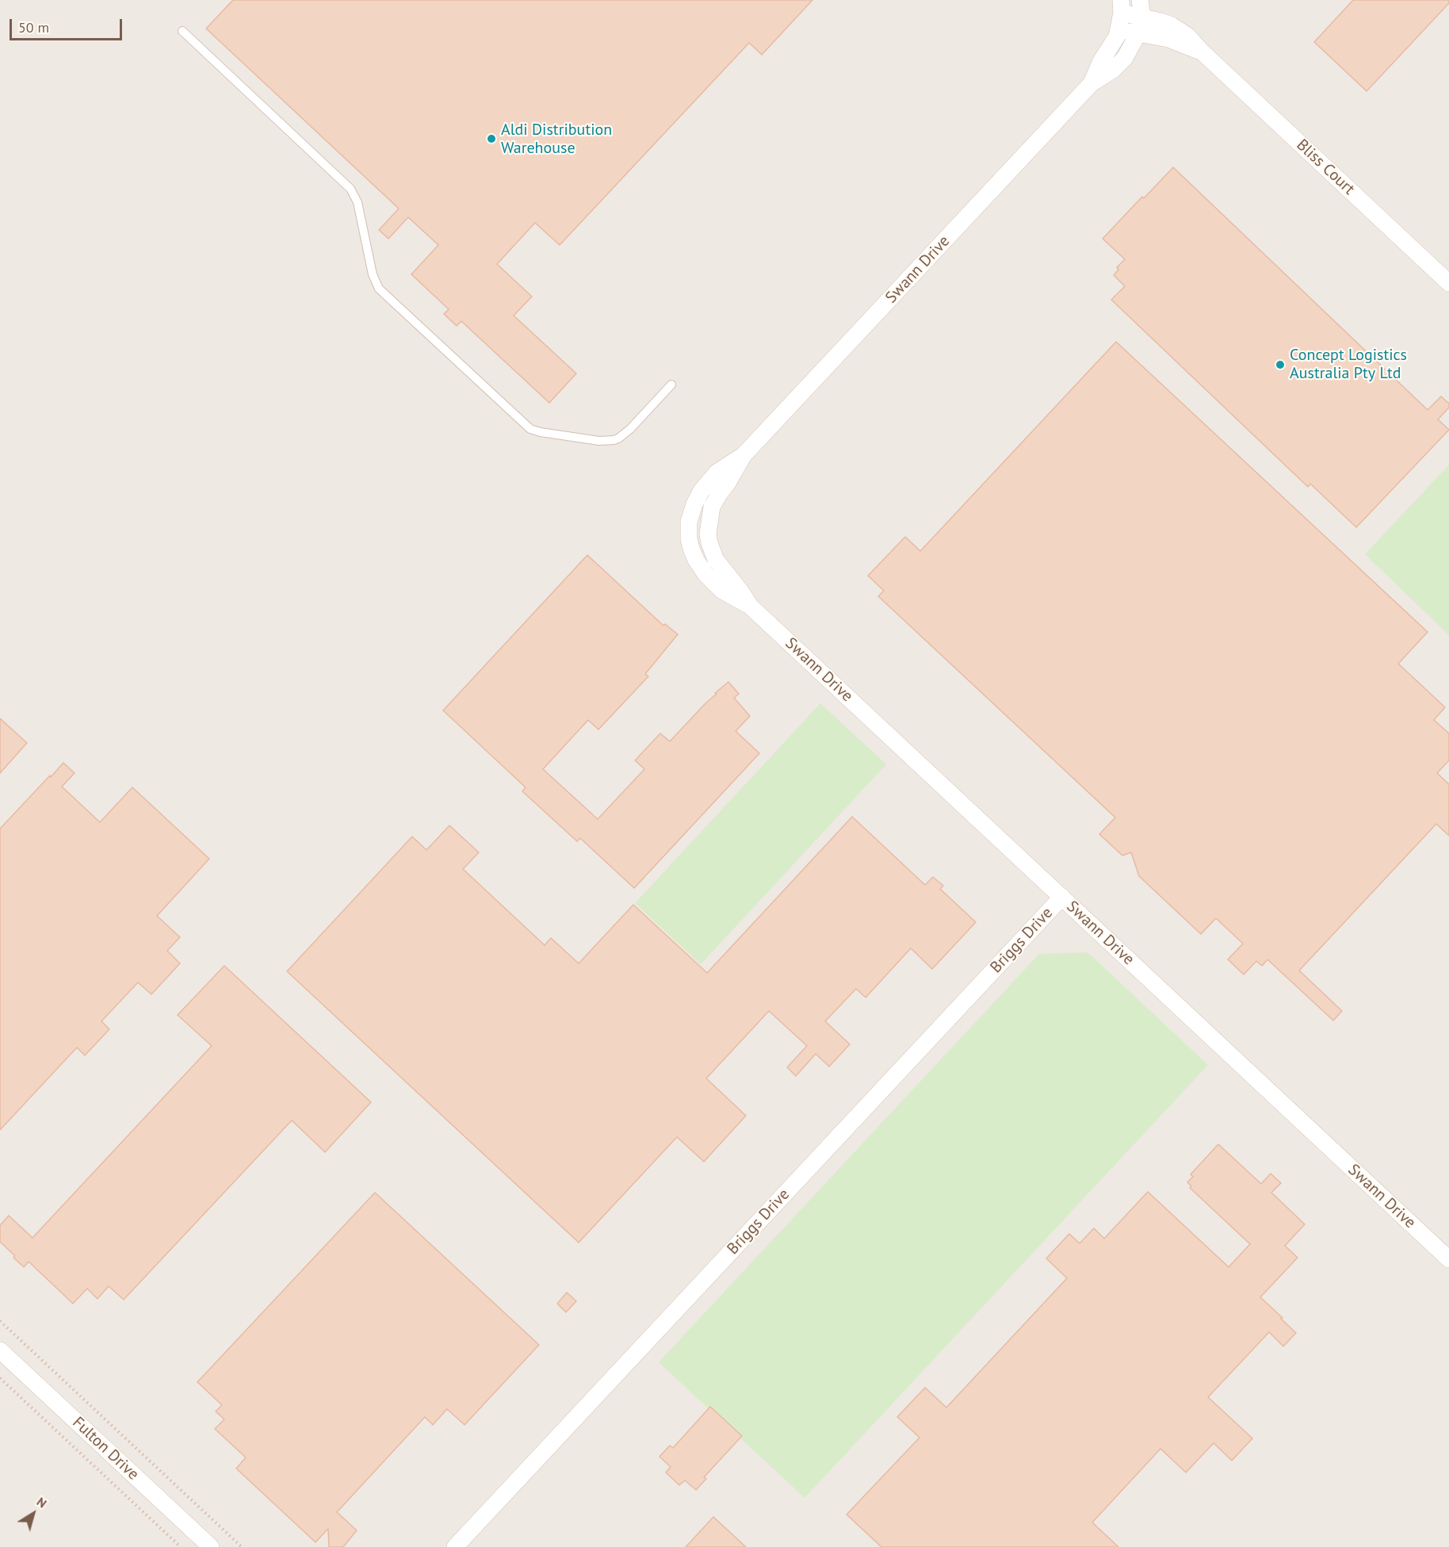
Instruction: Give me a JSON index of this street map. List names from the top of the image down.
{
  "streets": {
    "street": [
      "Bliss Court",
      "Swann Drive",
      "Briggs Drive",
      "Fulton Drive"
    ]
  },
  "crossings": [
    ["Bliss Court", "Swann Drive"],
    ["Swann Drive", "Briggs Drive"]
  ],
  "places": ["Aldi Distribution Warehouse", "Concept Logistics Australia Pty Ltd"],
  "scale_bar": "50 m",
  "north": "top right"
}
